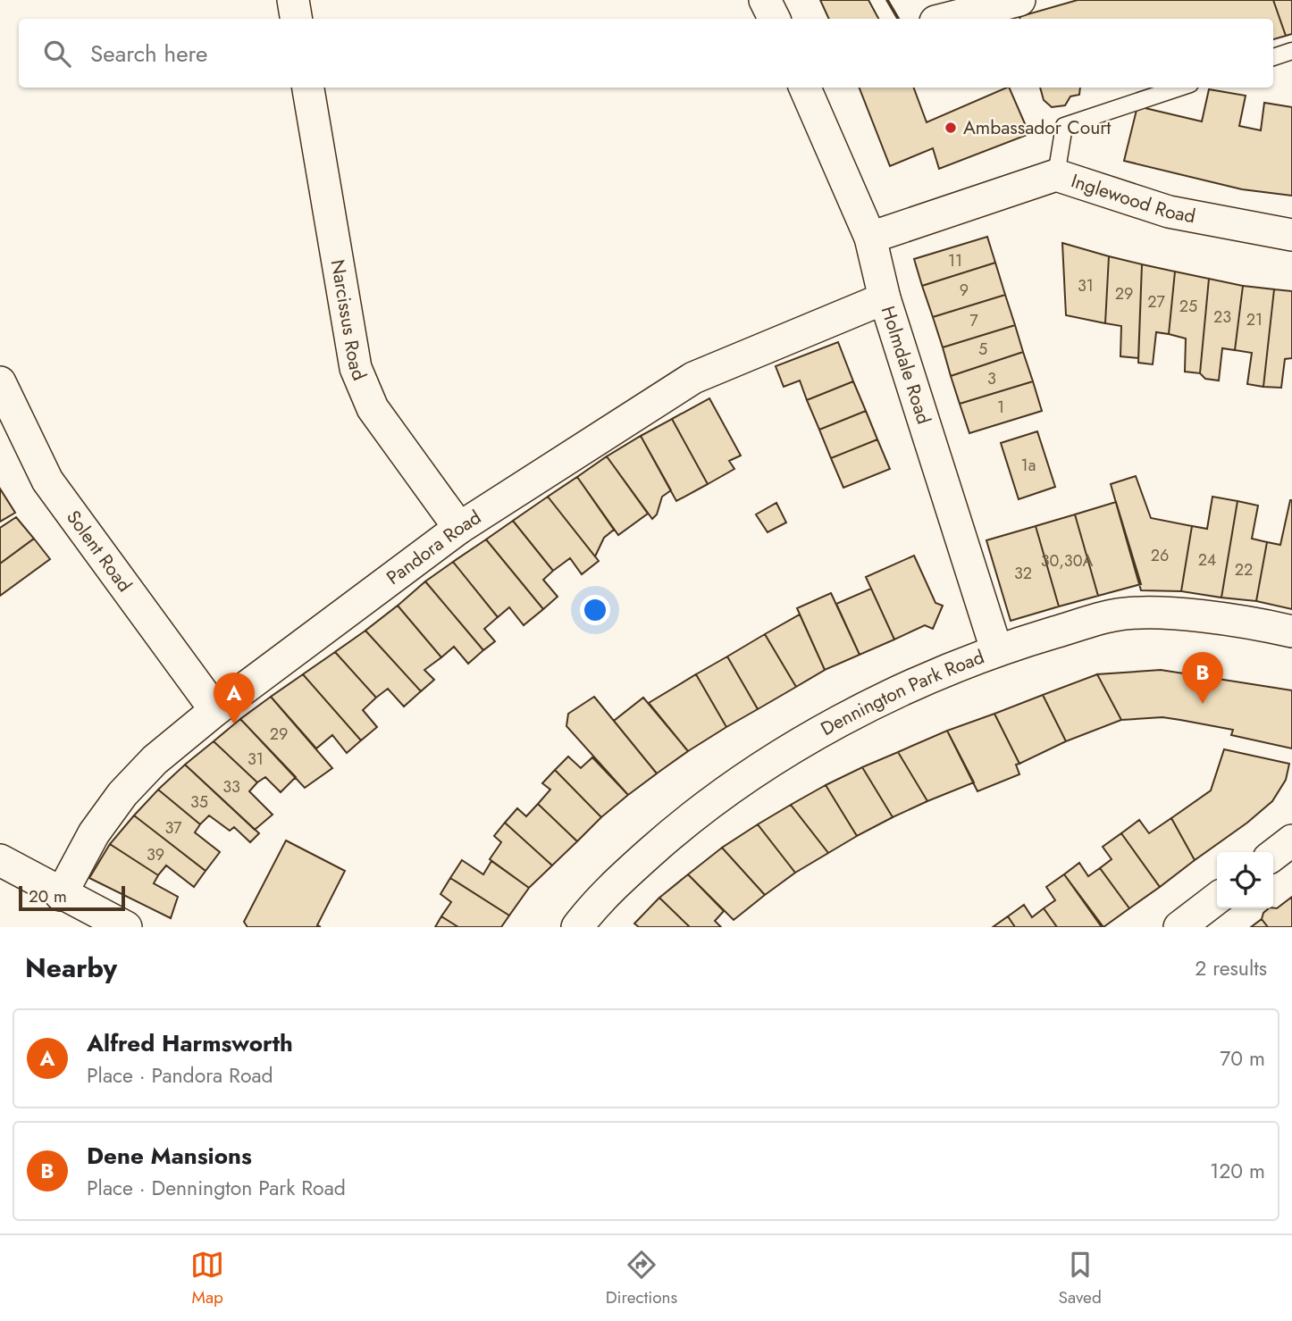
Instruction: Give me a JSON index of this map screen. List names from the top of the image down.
{
  "streets": {
    "street": [
      "Inglewood Road",
      "Narcissus Road",
      "Holmdale Road",
      "Pandora Road",
      "Solent Road",
      "Dennington Park Road"
    ]
  },
  "crossings": [
    ["Inglewood Road", "Holmdale Road"],
    ["Narcissus Road", "Pandora Road"],
    ["Holmdale Road", "Pandora Road"],
    ["Holmdale Road", "Dennington Park Road"],
    ["Pandora Road", "Solent Road"]
  ],
  "places": ["Ambassador Court"],
  "house_numbers": [
    "11",
    "31",
    "9",
    "29",
    "27",
    "25",
    "23",
    "21",
    "7",
    "5",
    "3",
    "1",
    "1a",
    "26",
    "24",
    "30,30A",
    "22",
    "32",
    "29",
    "31",
    "33",
    "35",
    "37",
    "39"
  ],
  "scale_bar": "20 m",
  "page": {
    "search": "Search here",
    "pins": ["B", "A"],
    "scale": "20 m",
    "heading": ["Nearby", "2 results"],
    "list": [
      {
        "mark": "A",
        "name": "Alfred Harmsworth",
        "note": "Place · Pandora Road",
        "value": "70 m"
      },
      {
        "mark": "B",
        "name": "Dene Mansions",
        "note": "Place · Dennington Park Road",
        "value": "120 m"
      }
    ],
    "nav": ["Map", "Directions", "Saved"]
  }
}
